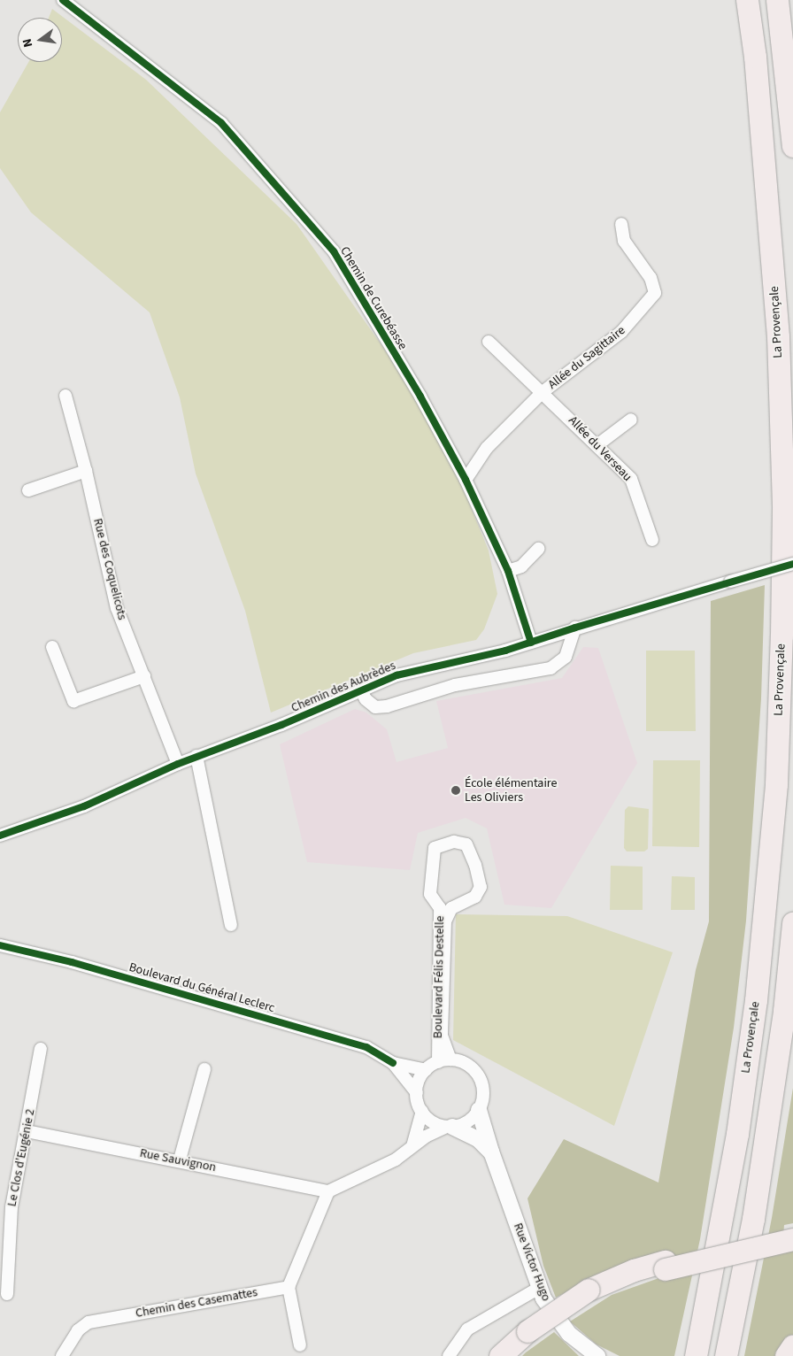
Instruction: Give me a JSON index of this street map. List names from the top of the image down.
{
  "streets": {
    "highway": ["La Provençale"],
    "street": [
      "Chemin de Curebéasse",
      "Allée du Sagittaire",
      "Allée du Verseau",
      "Rue des Coquelicots",
      "Chemin des Aubrèdes",
      "Boulevard Félis Destelle",
      "Boulevard du Général Leclerc",
      "Le Clos d'Eugénie 2",
      "Rue Sauvignon",
      "Rue Victor Hugo",
      "Chemin des Casemattes"
    ]
  },
  "crossings": [
    ["Chemin de Curebéasse", "Allée du Sagittaire"],
    ["Chemin de Curebéasse", "Chemin des Aubrèdes"],
    ["Allée du Sagittaire", "Allée du Verseau"],
    ["Rue des Coquelicots", "Chemin des Aubrèdes"],
    ["Boulevard Félis Destelle", "Boulevard du Général Leclerc"],
    ["Boulevard Félis Destelle", "Rue Victor Hugo"],
    ["Boulevard du Général Leclerc", "Rue Victor Hugo"],
    ["Le Clos d'Eugénie 2", "Rue Sauvignon"]
  ],
  "places": ["École élémentaire Les Oliviers"],
  "north": "left"
}
